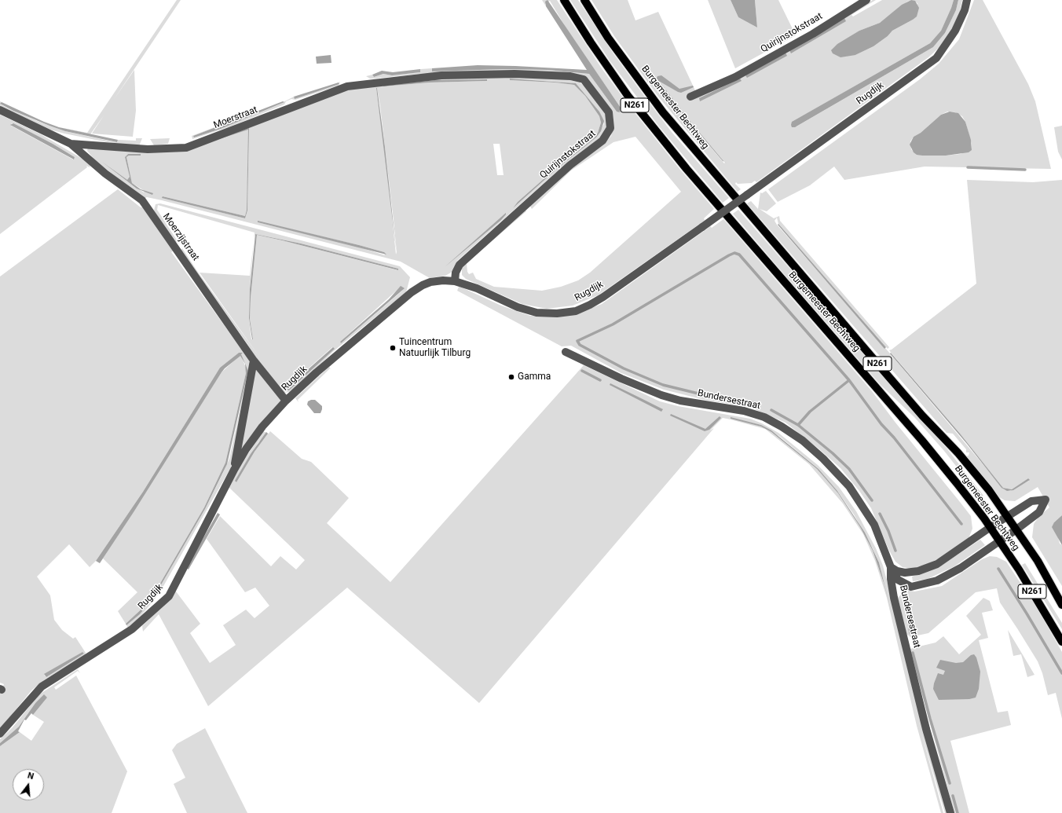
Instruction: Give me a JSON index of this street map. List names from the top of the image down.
{
  "streets": {
    "main road": ["N261", "Burgemeester Bechtweg"],
    "street": [
      "Quirijnstokstraat",
      "Rugdijk",
      "Moerstraat",
      "Moerzijstraat",
      "Bundersestraat"
    ]
  },
  "crossings": [
    ["Quirijnstokstraat", "Rugdijk"],
    ["Quirijnstokstraat", "Moerstraat"],
    ["Rugdijk", "Moerzijstraat"],
    ["Moerstraat", "Moerzijstraat"]
  ],
  "places": ["Tuincentrum Natuurlijk Tilburg", "Gamma"],
  "north": "top"
}
